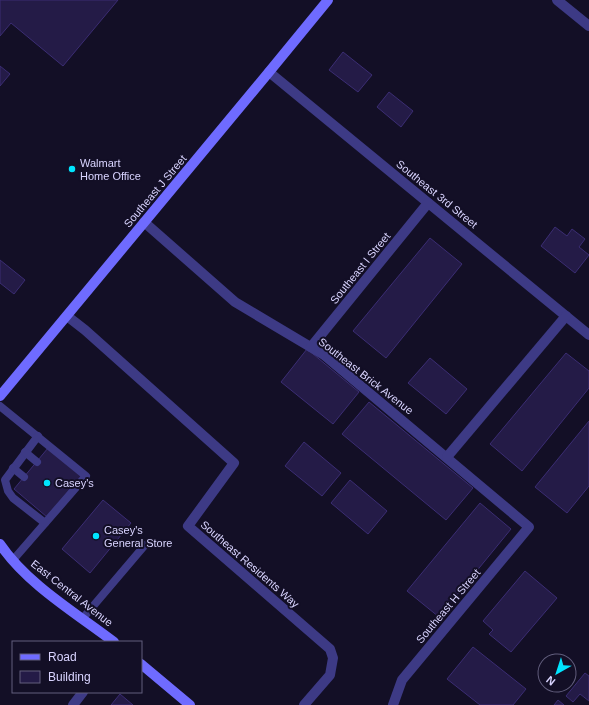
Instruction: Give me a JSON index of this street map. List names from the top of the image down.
{
  "streets": {
    "main road": ["Southeast J Street", "East Central Avenue"],
    "street": [
      "Southeast 3rd Street",
      "Southeast I Street",
      "Southeast Brick Avenue",
      "Southeast Residents Way",
      "Southeast H Street"
    ]
  },
  "crossings": [
    ["Southeast J Street", "Southeast 3rd Street"],
    ["Southeast J Street", "Southeast Brick Avenue"],
    ["Southeast J Street", "Southeast Residents Way"],
    ["Southeast 3rd Street", "Southeast I Street"],
    ["Southeast I Street", "Southeast Brick Avenue"],
    ["Southeast Brick Avenue", "Southeast H Street"]
  ],
  "places": ["Walmart Home Office", "Casey's", "Casey's General Store"],
  "legend": ["Road", "Building"],
  "north": "bottom left"
}
